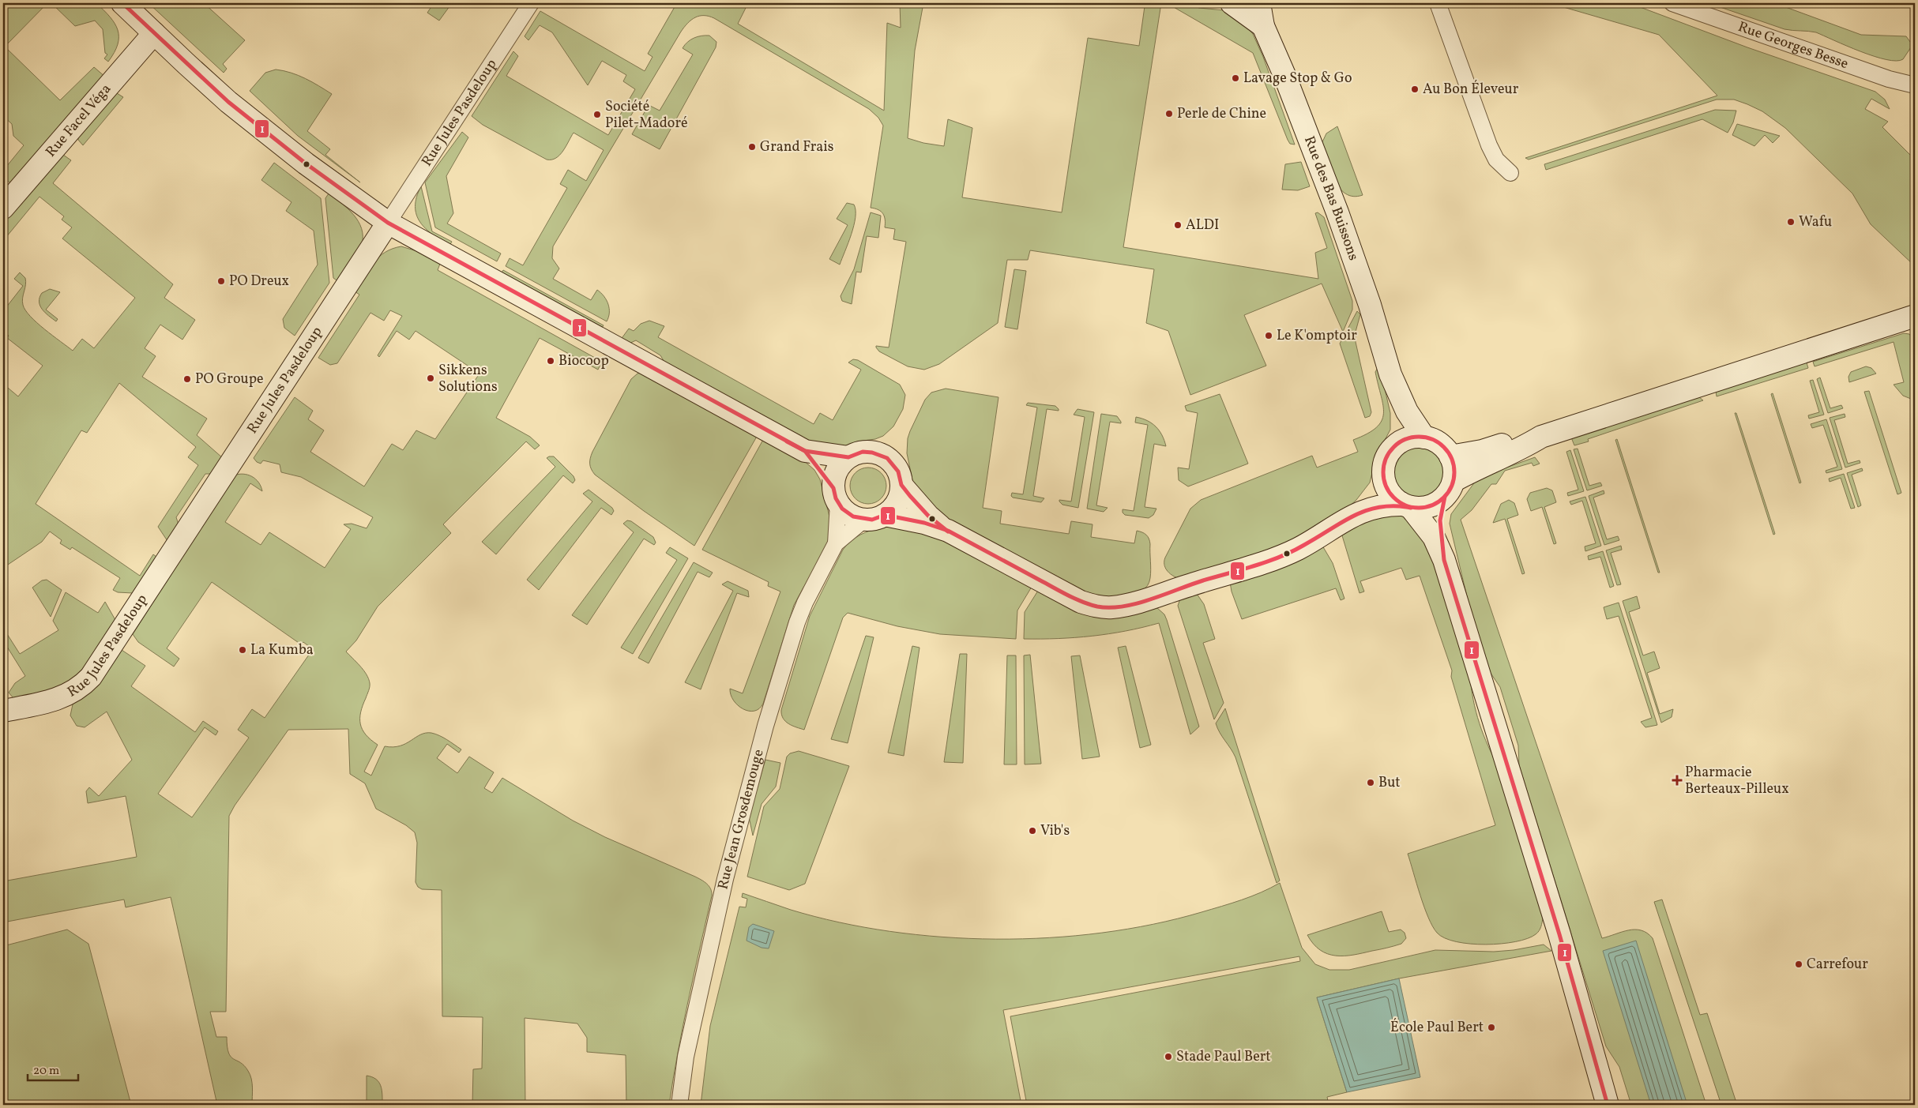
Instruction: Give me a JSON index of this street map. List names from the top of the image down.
{
  "streets": {
    "street": [
      "Rue Georges Besse",
      "Rue Jules Pasdeloup",
      "Rue Facel Véga",
      "Rue des Bas Buissons",
      "Rue Jean Grosdemouge"
    ]
  },
  "places": {
    "other": [
      "Lavage Stop & Go",
      "Au Bon Éleveur",
      "Perle de Chine",
      "Société Pilet-Madoré",
      "Grand Frais",
      "Wafu",
      "ALDI",
      "PO Dreux",
      "Le K'omptoir",
      "Biocoop",
      "Sikkens Solutions",
      "PO Groupe",
      "La Kumba",
      "But",
      "Vib's",
      "Carrefour",
      "École Paul Bert",
      "Stade Paul Bert"
    ],
    "health": ["Pharmacie Berteaux-Pilleux"]
  },
  "lines": ["transit line 1"],
  "scale_bar": "20 m"
}
